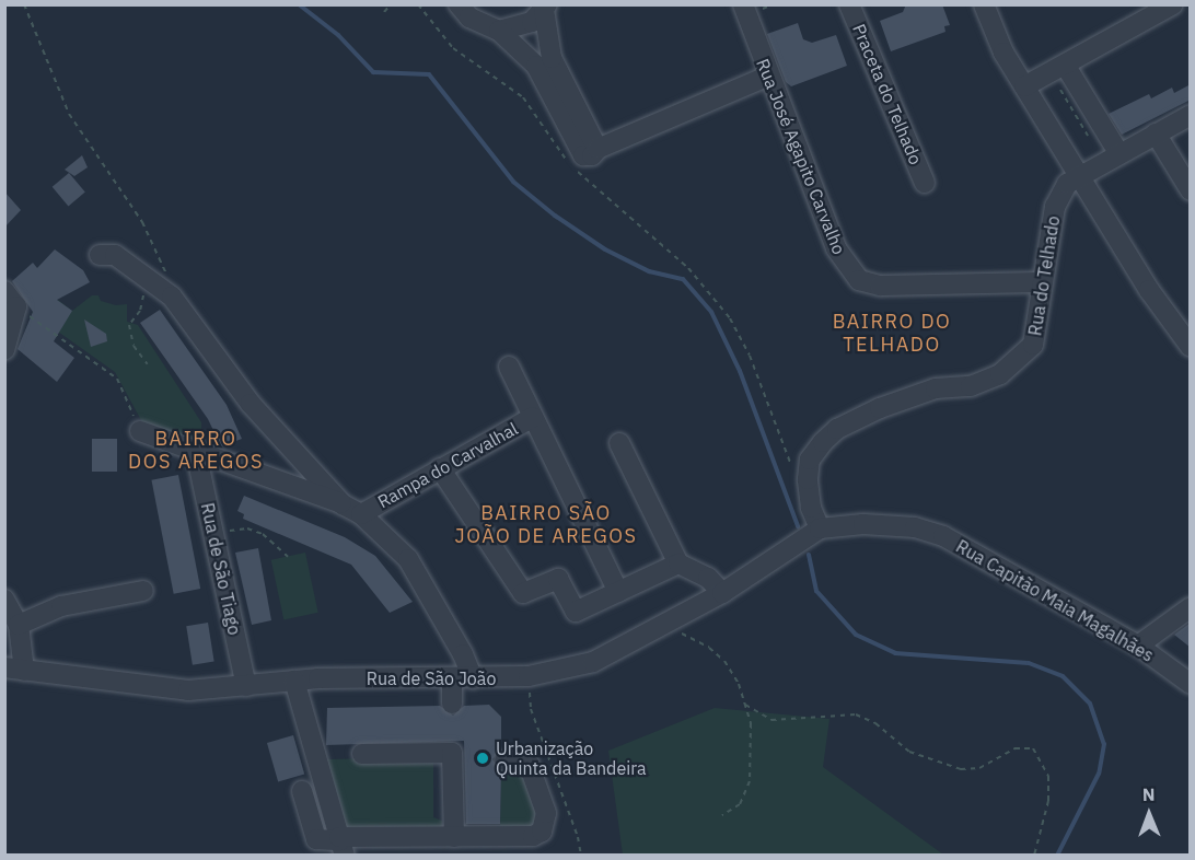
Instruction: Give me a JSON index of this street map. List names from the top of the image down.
{
  "streets": {
    "street": [
      "Praceta do Telhado",
      "Rua José Agapito Carvalho",
      "Rua do Telhado",
      "Rampa do Carvalhal",
      "Rua de São Tiago",
      "Rua Capitão Maia Magalhães",
      "Rua de São João"
    ]
  },
  "crossings": [
    ["Rua José Agapito Carvalho", "Rua do Telhado"],
    ["Rua de São Tiago", "Rua de São João"],
    ["Rua Capitão Maia Magalhães", "Rua de São João"]
  ],
  "districts": ["BAIRRO DO TELHADO", "BAIRRO DOS AREGOS", "BAIRRO SÃO JOÃO DE AREGOS"],
  "places": ["Urbanização Quinta da Bandeira"],
  "north": "top"
}
